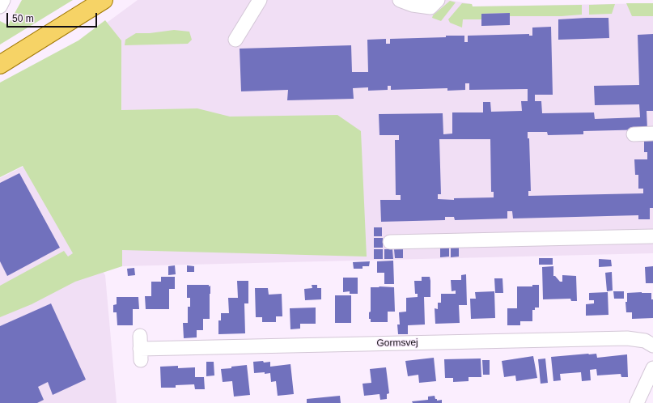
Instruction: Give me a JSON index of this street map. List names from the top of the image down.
{
  "streets": {
    "street": ["Gormsvej"]
  },
  "scale_bar": "50 m"
}
